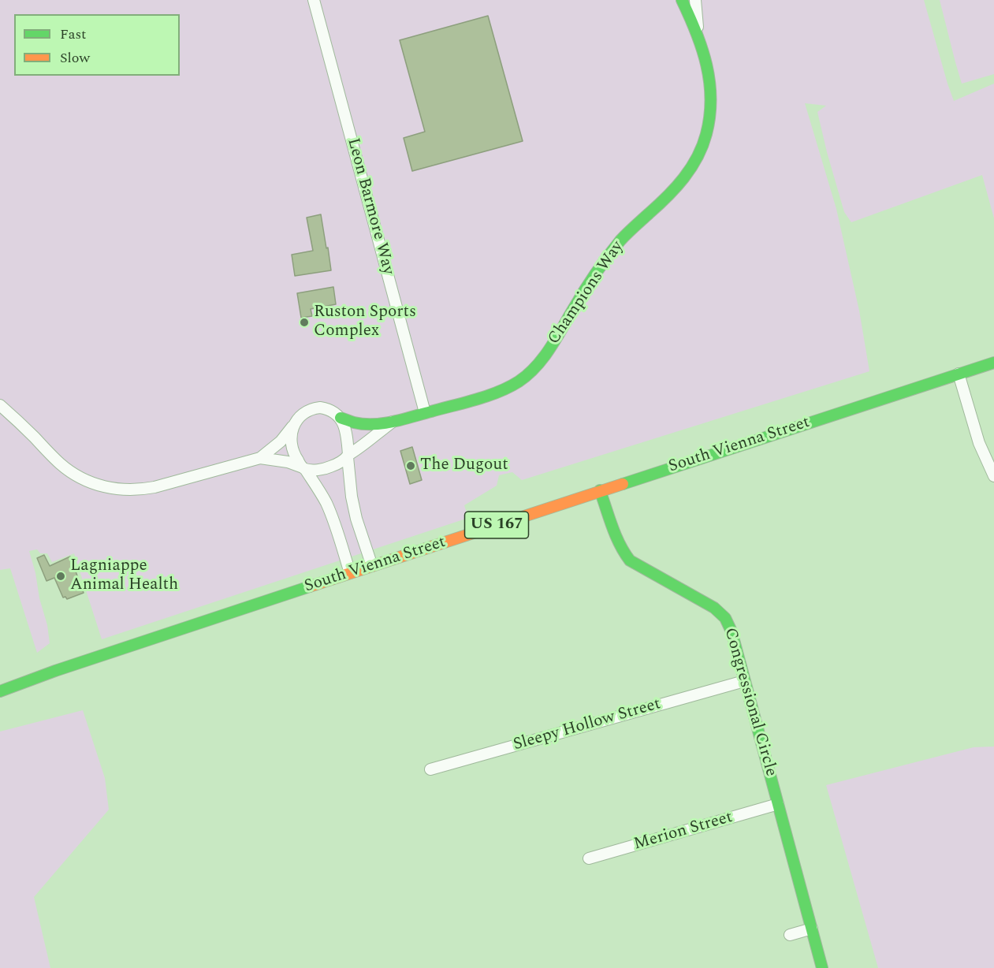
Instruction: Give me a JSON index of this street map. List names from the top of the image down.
{
  "streets": {
    "main road": [
      "Champions Way",
      "South Vienna Street",
      "US 167",
      "Congressional Circle"
    ],
    "street": ["Leon Barmore Way", "Sleepy Hollow Street", "Merion Street"]
  },
  "crossings": [
    ["Leon Barmore Way", "Champions Way"],
    ["South Vienna Street", "Congressional Circle"],
    ["Congressional Circle", "Sleepy Hollow Street"],
    ["Congressional Circle", "Merion Street"]
  ],
  "places": ["Ruston Sports Complex", "The Dugout", "Lagniappe Animal Health"],
  "legend": ["Fast", "Slow"]
}
